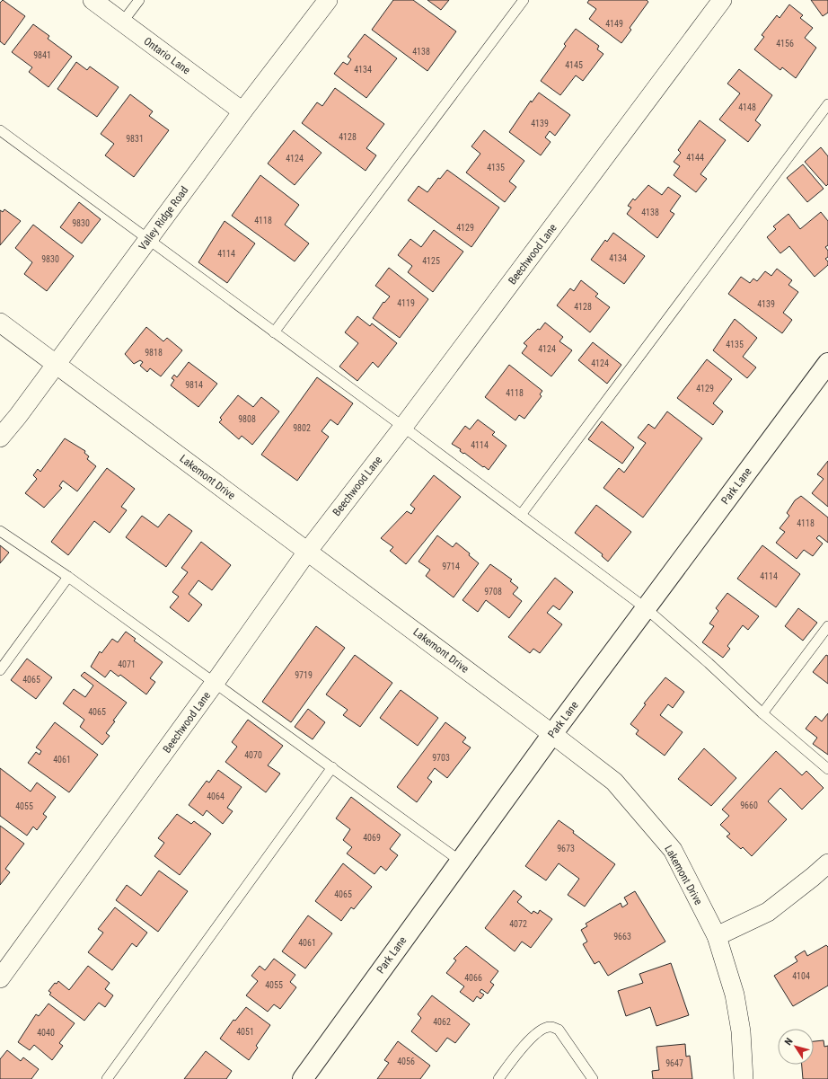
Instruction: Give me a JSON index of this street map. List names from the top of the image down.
{
  "streets": {
    "street": [
      "Ontario Lane",
      "Valley Ridge Road",
      "Beechwood Lane",
      "Lakemont Drive",
      "Park Lane"
    ]
  },
  "crossings": [
    ["Ontario Lane", "Valley Ridge Road"],
    ["Valley Ridge Road", "Lakemont Drive"],
    ["Beechwood Lane", "Lakemont Drive"],
    ["Lakemont Drive", "Park Lane"]
  ],
  "house_numbers": [
    "4149",
    "4156",
    "4138",
    "9841",
    "4145",
    "4134",
    "4148",
    "4139",
    "4128",
    "9831",
    "4144",
    "4124",
    "4135",
    "4138",
    "4118",
    "9830",
    "4129",
    "4114",
    "4134",
    "9830",
    "4125",
    "4119",
    "4139",
    "4128",
    "4135",
    "4124",
    "9818",
    "4124",
    "9814",
    "4129",
    "4118",
    "9808",
    "9802",
    "4114",
    "4118",
    "9714",
    "4114",
    "9708",
    "4071",
    "9719",
    "4065",
    "4065",
    "4070",
    "9703",
    "4061",
    "4064",
    "9660",
    "4055",
    "4069",
    "9673",
    "4065",
    "4072",
    "9663",
    "4061",
    "4104",
    "4066",
    "4055",
    "4062",
    "4051",
    "4040",
    "4056",
    "9647"
  ],
  "north": "top left"
}
